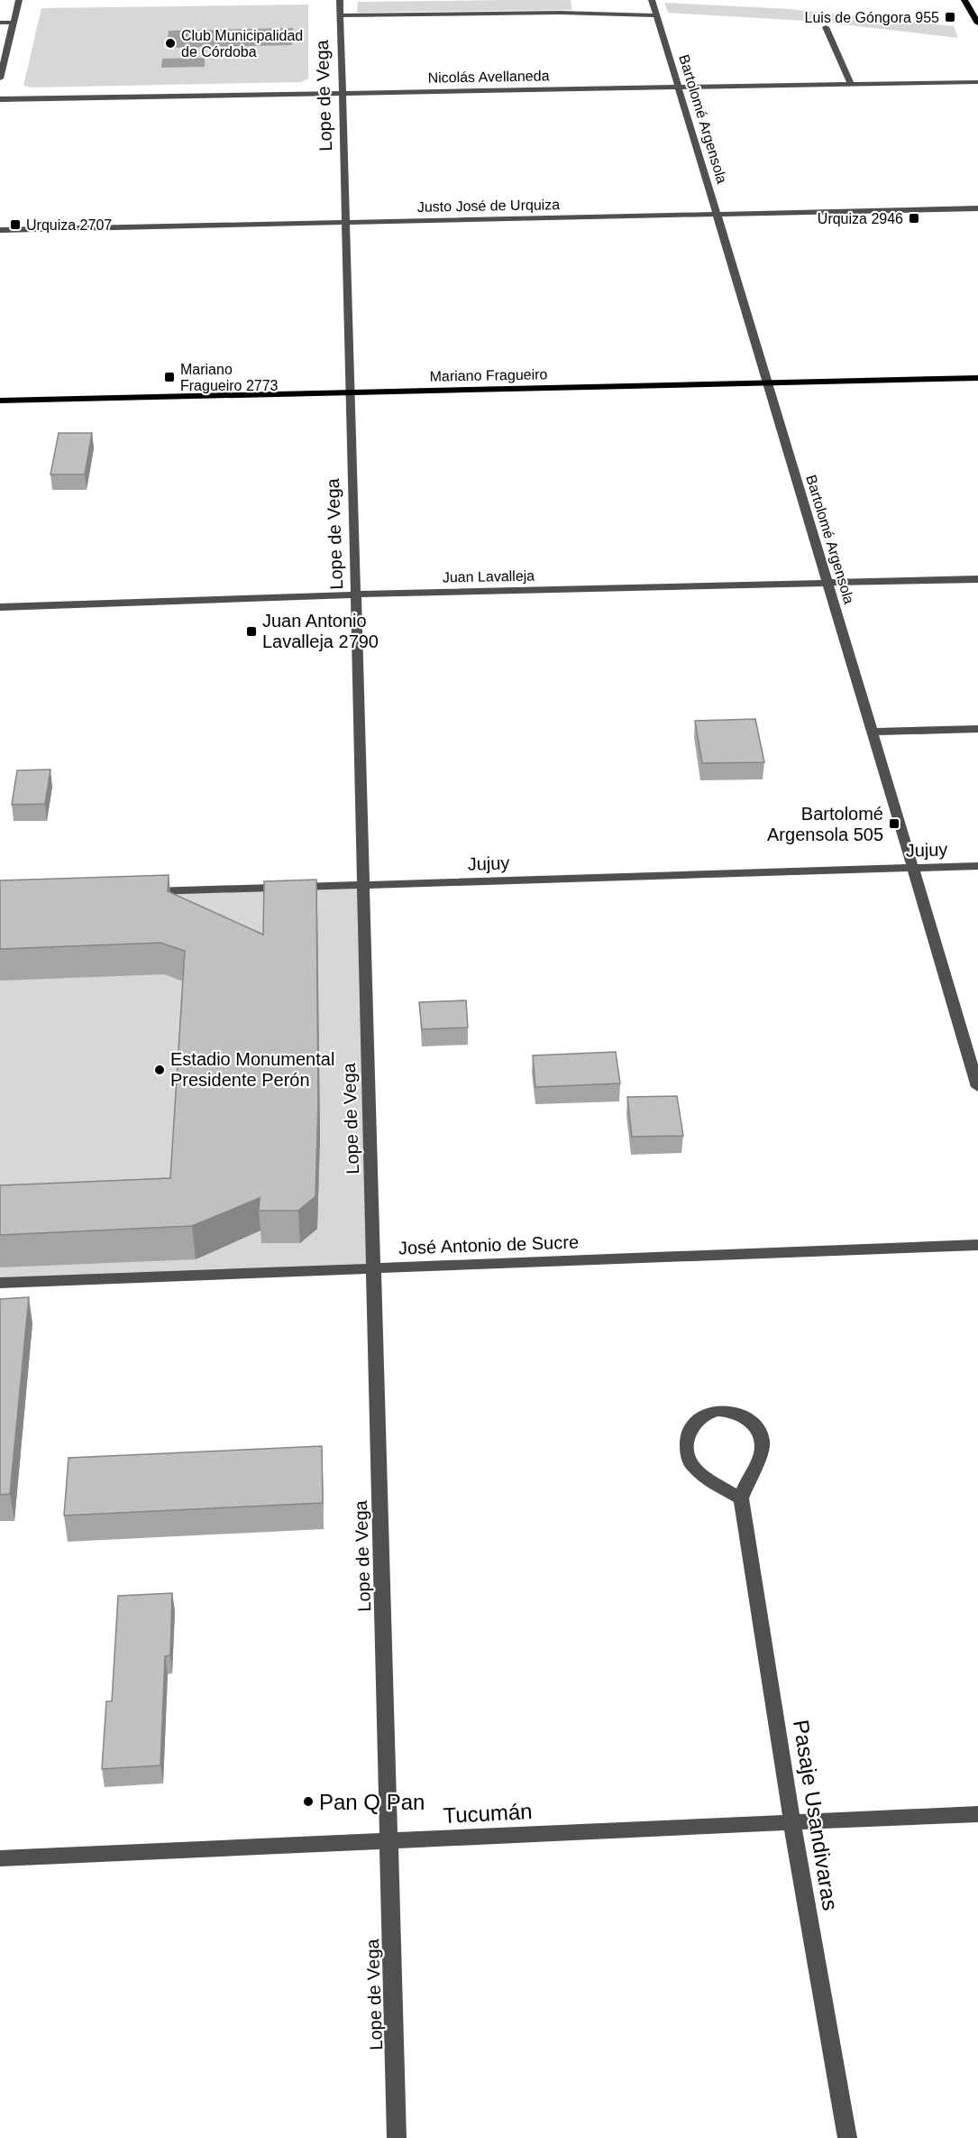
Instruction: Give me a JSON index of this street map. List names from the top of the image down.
{
  "streets": {
    "main road": ["Mariano Fragueiro"],
    "street": [
      "Nicolás Avellaneda",
      "Lope de Vega",
      "Bartolomé Argensola",
      "Justo José de Urquiza",
      "Juan Lavalleja",
      "Jujuy",
      "José Antonio de Sucre",
      "Tucumán",
      "Pasaje Usandivaras"
    ]
  },
  "crossings": [
    ["Nicolás Avellaneda", "Lope de Vega"],
    ["Nicolás Avellaneda", "Bartolomé Argensola"],
    ["Lope de Vega", "Justo José de Urquiza"],
    ["Lope de Vega", "Mariano Fragueiro"],
    ["Lope de Vega", "Juan Lavalleja"],
    ["Lope de Vega", "Jujuy"],
    ["Lope de Vega", "José Antonio de Sucre"],
    ["Lope de Vega", "Tucumán"],
    ["Bartolomé Argensola", "Justo José de Urquiza"],
    ["Bartolomé Argensola", "Mariano Fragueiro"],
    ["Bartolomé Argensola", "Juan Lavalleja"],
    ["Bartolomé Argensola", "Jujuy"],
    ["Tucumán", "Pasaje Usandivaras"]
  ],
  "places": {
    "transit": [
      "Luis de Góngora 955",
      "Urquiza 2946",
      "Urquiza 2707",
      "Mariano Fragueiro 2773",
      "Juan Antonio Lavalleja 2790",
      "Bartolomé Argensola 505"
    ],
    "other": ["Club Municipalidad de Córdoba", "Estadio Monumental Presidente Perón", "Pan Q Pan"]
  }
}
